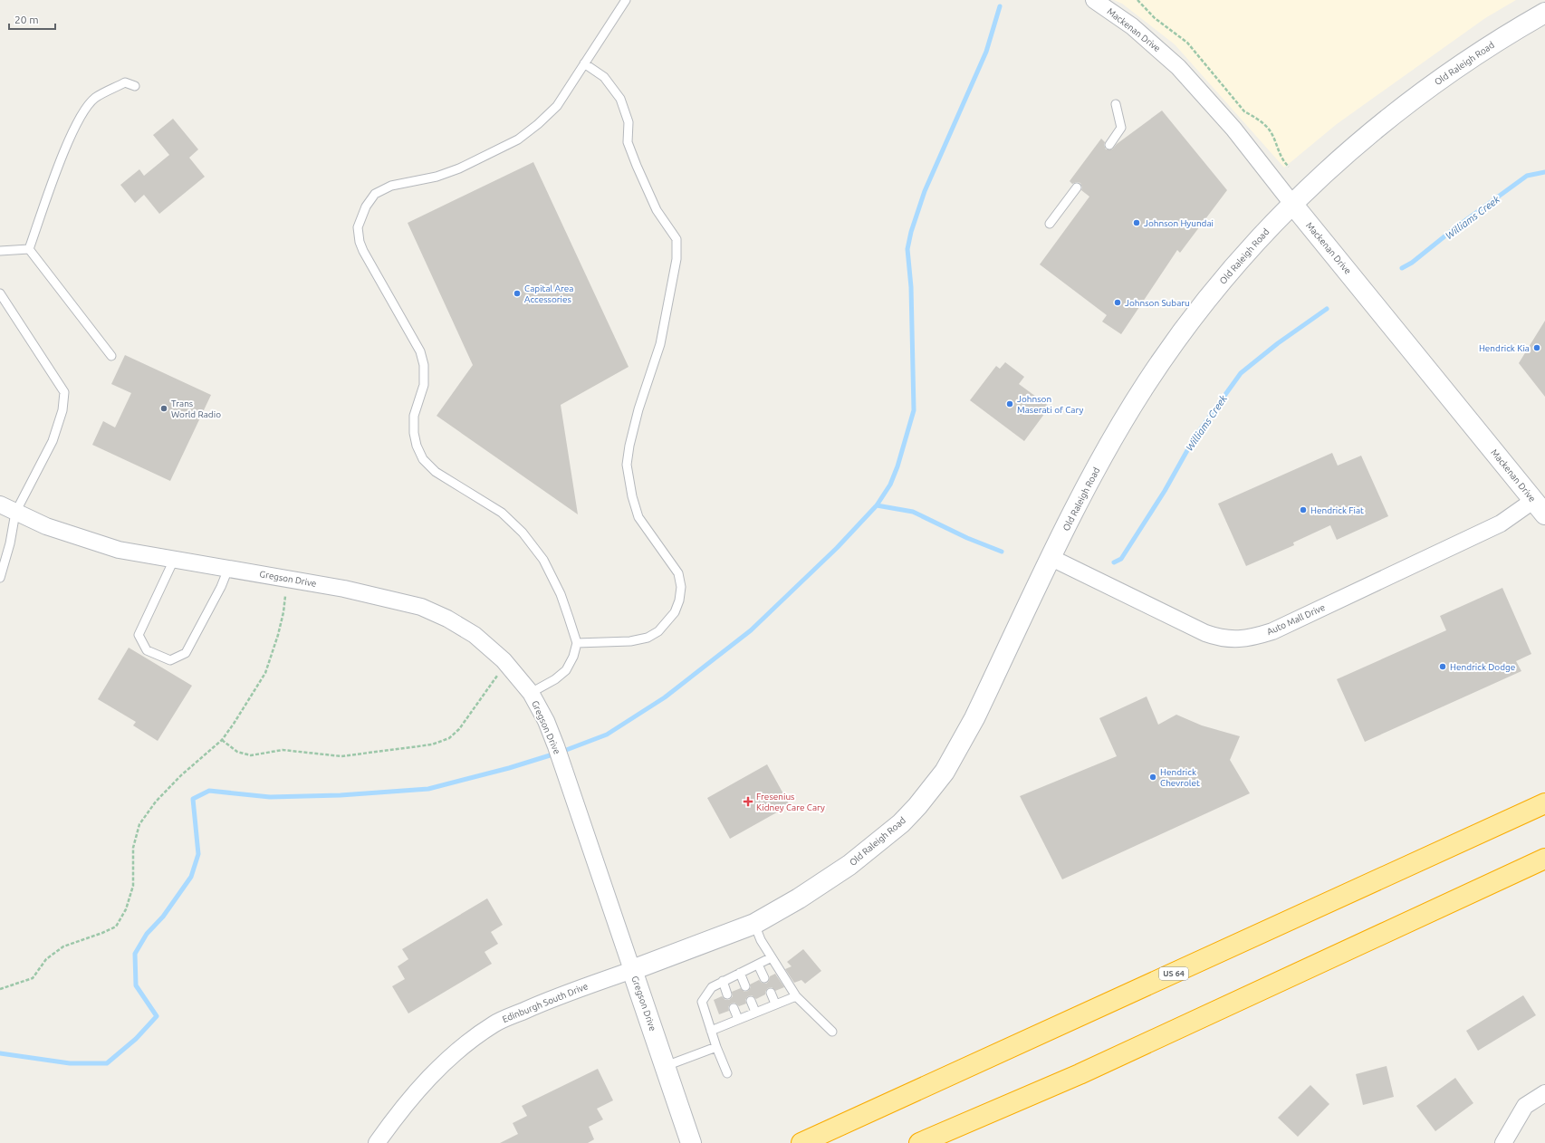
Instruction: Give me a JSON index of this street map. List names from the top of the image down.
{
  "streets": {
    "highway": ["US 64"],
    "street": [
      "Mackenan Drive",
      "Old Raleigh Road",
      "Gregson Drive",
      "Auto Mall Drive",
      "Edinburgh South Drive"
    ]
  },
  "crossings": [
    ["Mackenan Drive", "Old Raleigh Road"],
    ["Mackenan Drive", "Auto Mall Drive"],
    ["Old Raleigh Road", "Gregson Drive"],
    ["Old Raleigh Road", "Auto Mall Drive"],
    ["Old Raleigh Road", "Edinburgh South Drive"],
    ["Gregson Drive", "Edinburgh South Drive"]
  ],
  "water": ["Williams Creek"],
  "places": {
    "other": [
      "Johnson Hyundai",
      "Capital Area Accessories",
      "Johnson Subaru",
      "Hendrick Kia",
      "Johnson Maserati of Cary",
      "Trans World Radio",
      "Hendrick Fiat",
      "Hendrick Dodge",
      "Hendrick Chevrolet"
    ],
    "health": ["Fresenius Kidney Care Cary"]
  },
  "scale_bar": "20 m"
}
